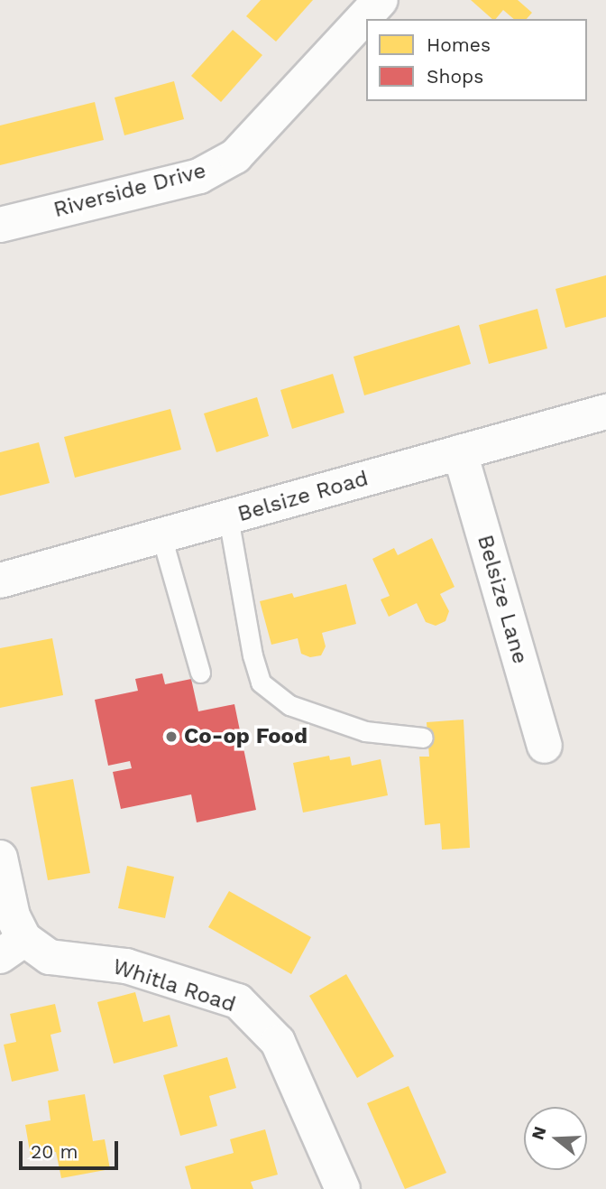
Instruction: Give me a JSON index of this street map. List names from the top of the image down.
{
  "streets": {
    "street": [
      "Riverside Drive",
      "Belsize Road",
      "Belsize Lane",
      "Whitla Road"
    ]
  },
  "crossings": [
    ["Belsize Road", "Belsize Lane"]
  ],
  "places": ["Co-op Food"],
  "legend": ["Homes", "Shops"],
  "scale_bar": "20 m",
  "north": "left"
}
